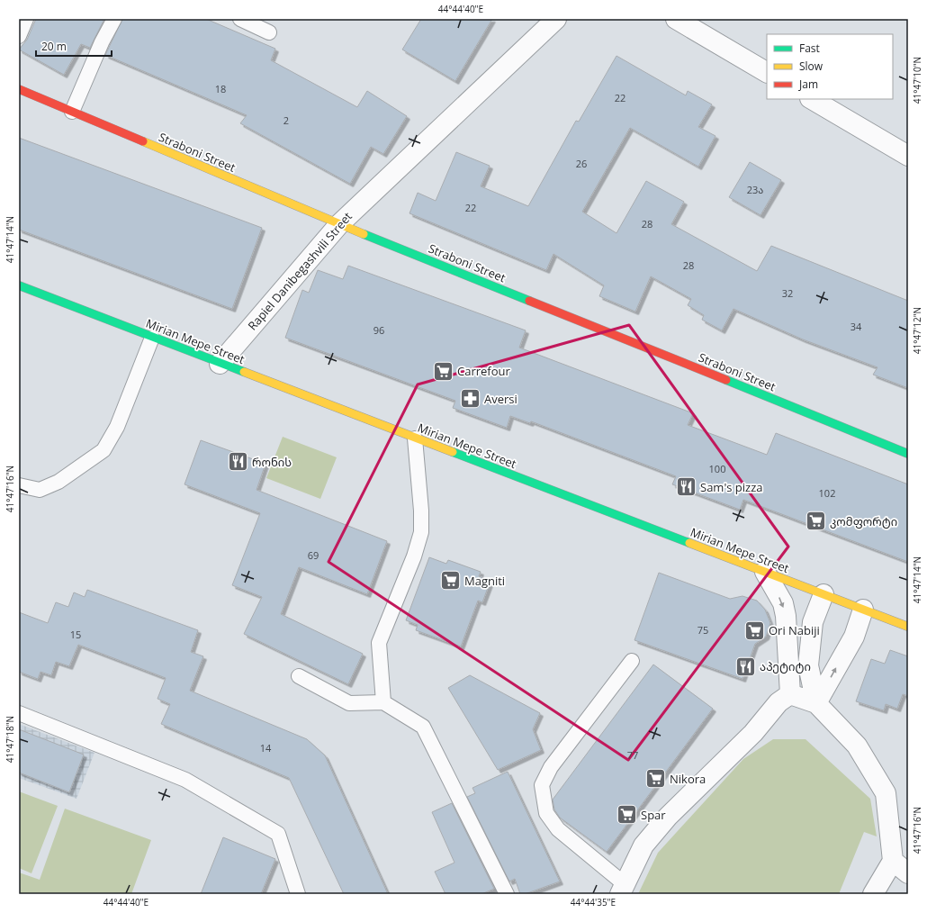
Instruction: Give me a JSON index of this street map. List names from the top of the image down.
{
  "streets": {
    "street": ["Straboni Street", "Rapiel Danibegashvili Street", "Mirian Mepe Street"]
  },
  "crossings": [
    ["Straboni Street", "Rapiel Danibegashvili Street"],
    ["Rapiel Danibegashvili Street", "Mirian Mepe Street"]
  ],
  "places": {
    "supermarket": [
      "Carrefour",
      "კომფორტი",
      "Magniti",
      "Ori Nabiji",
      "Nikora",
      "Spar"
    ],
    "pharmacy": ["Aversi"],
    "restaurant": ["რონის", "Sam's pizza", "აპეტიტი"]
  },
  "house_numbers": [
    "18",
    "22",
    "2",
    "26",
    "23ა",
    "22",
    "28",
    "28",
    "32",
    "34",
    "96",
    "100",
    "102",
    "69",
    "75",
    "15",
    "14",
    "77"
  ],
  "legend": ["Fast", "Slow", "Jam"],
  "scale_bar": "20 m",
  "coordinates": [
    "44°44'40\"E",
    "41°47'10\"N",
    "41°47'14\"N",
    "41°47'12\"N",
    "41°47'16\"N",
    "41°47'18\"N",
    "44°44'35\"E"
  ]
}
